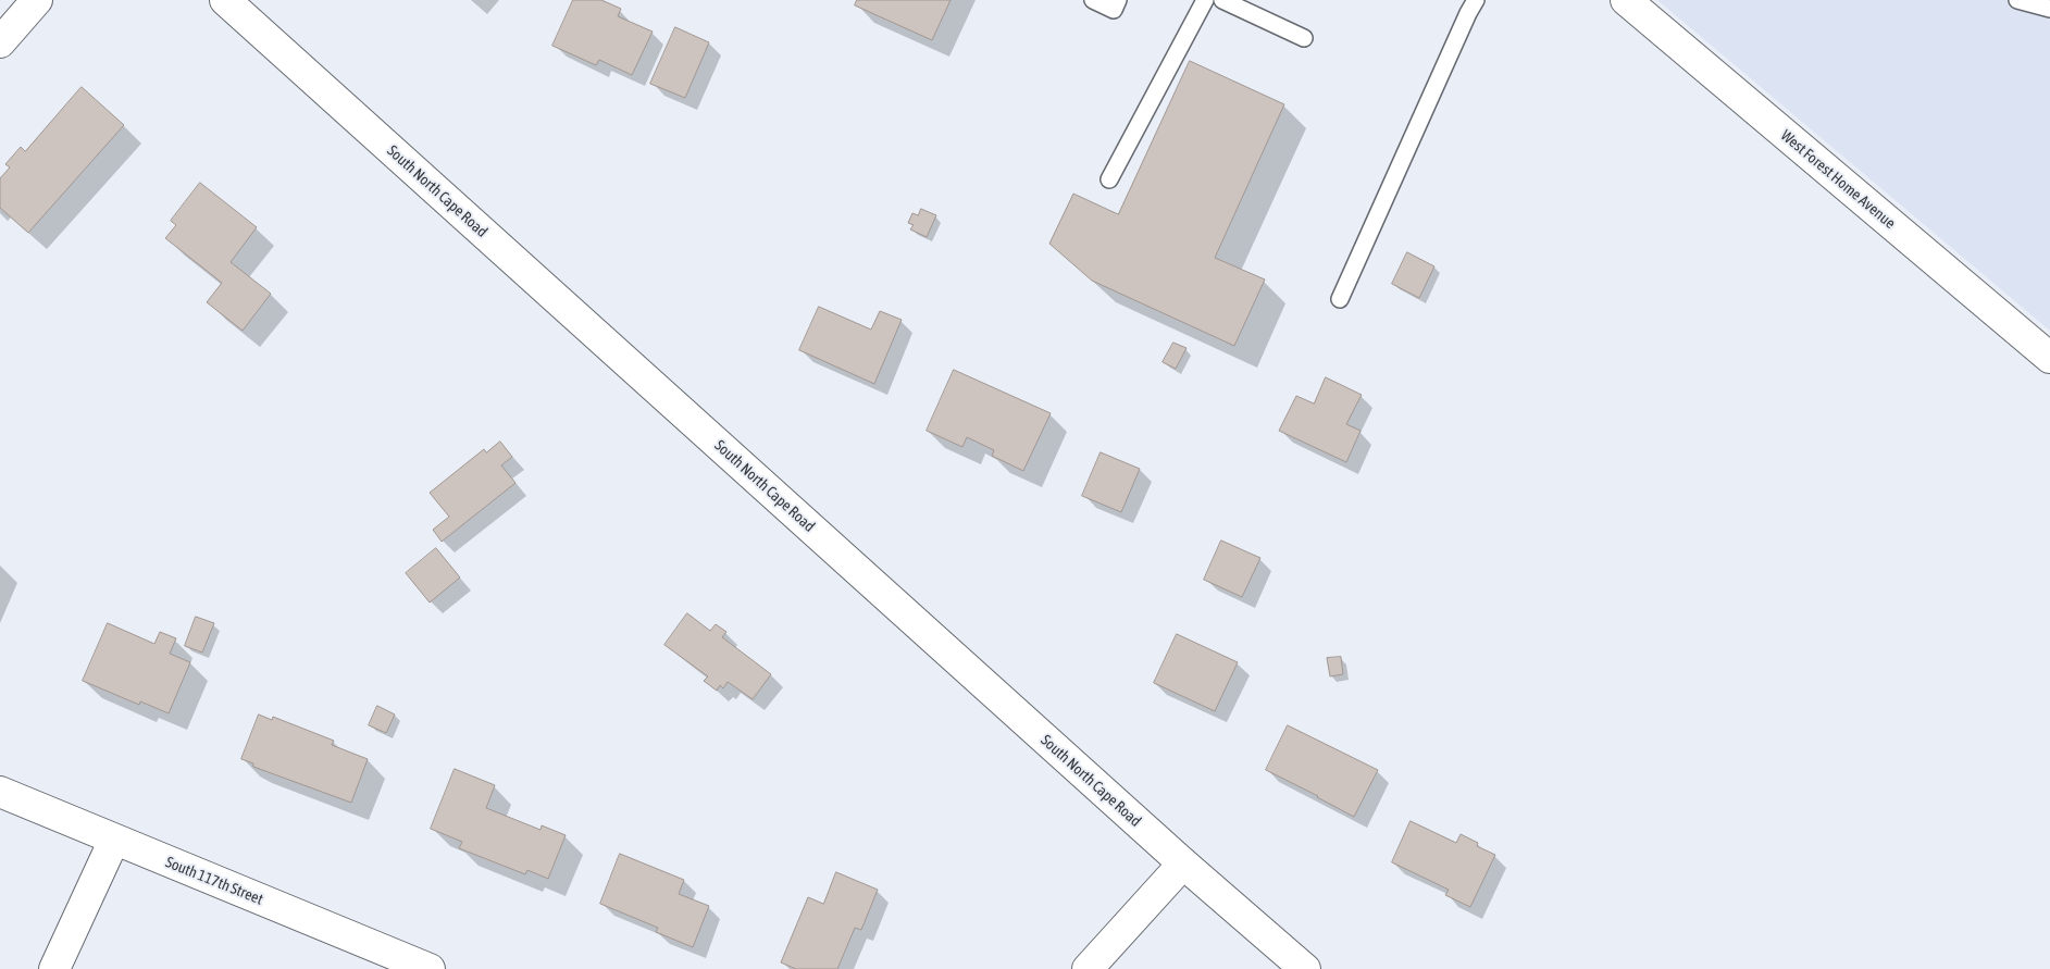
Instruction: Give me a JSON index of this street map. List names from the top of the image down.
{
  "streets": {
    "street": ["West Forest Home Avenue", "South North Cape Road", "South 117th Street"]
  }
}
